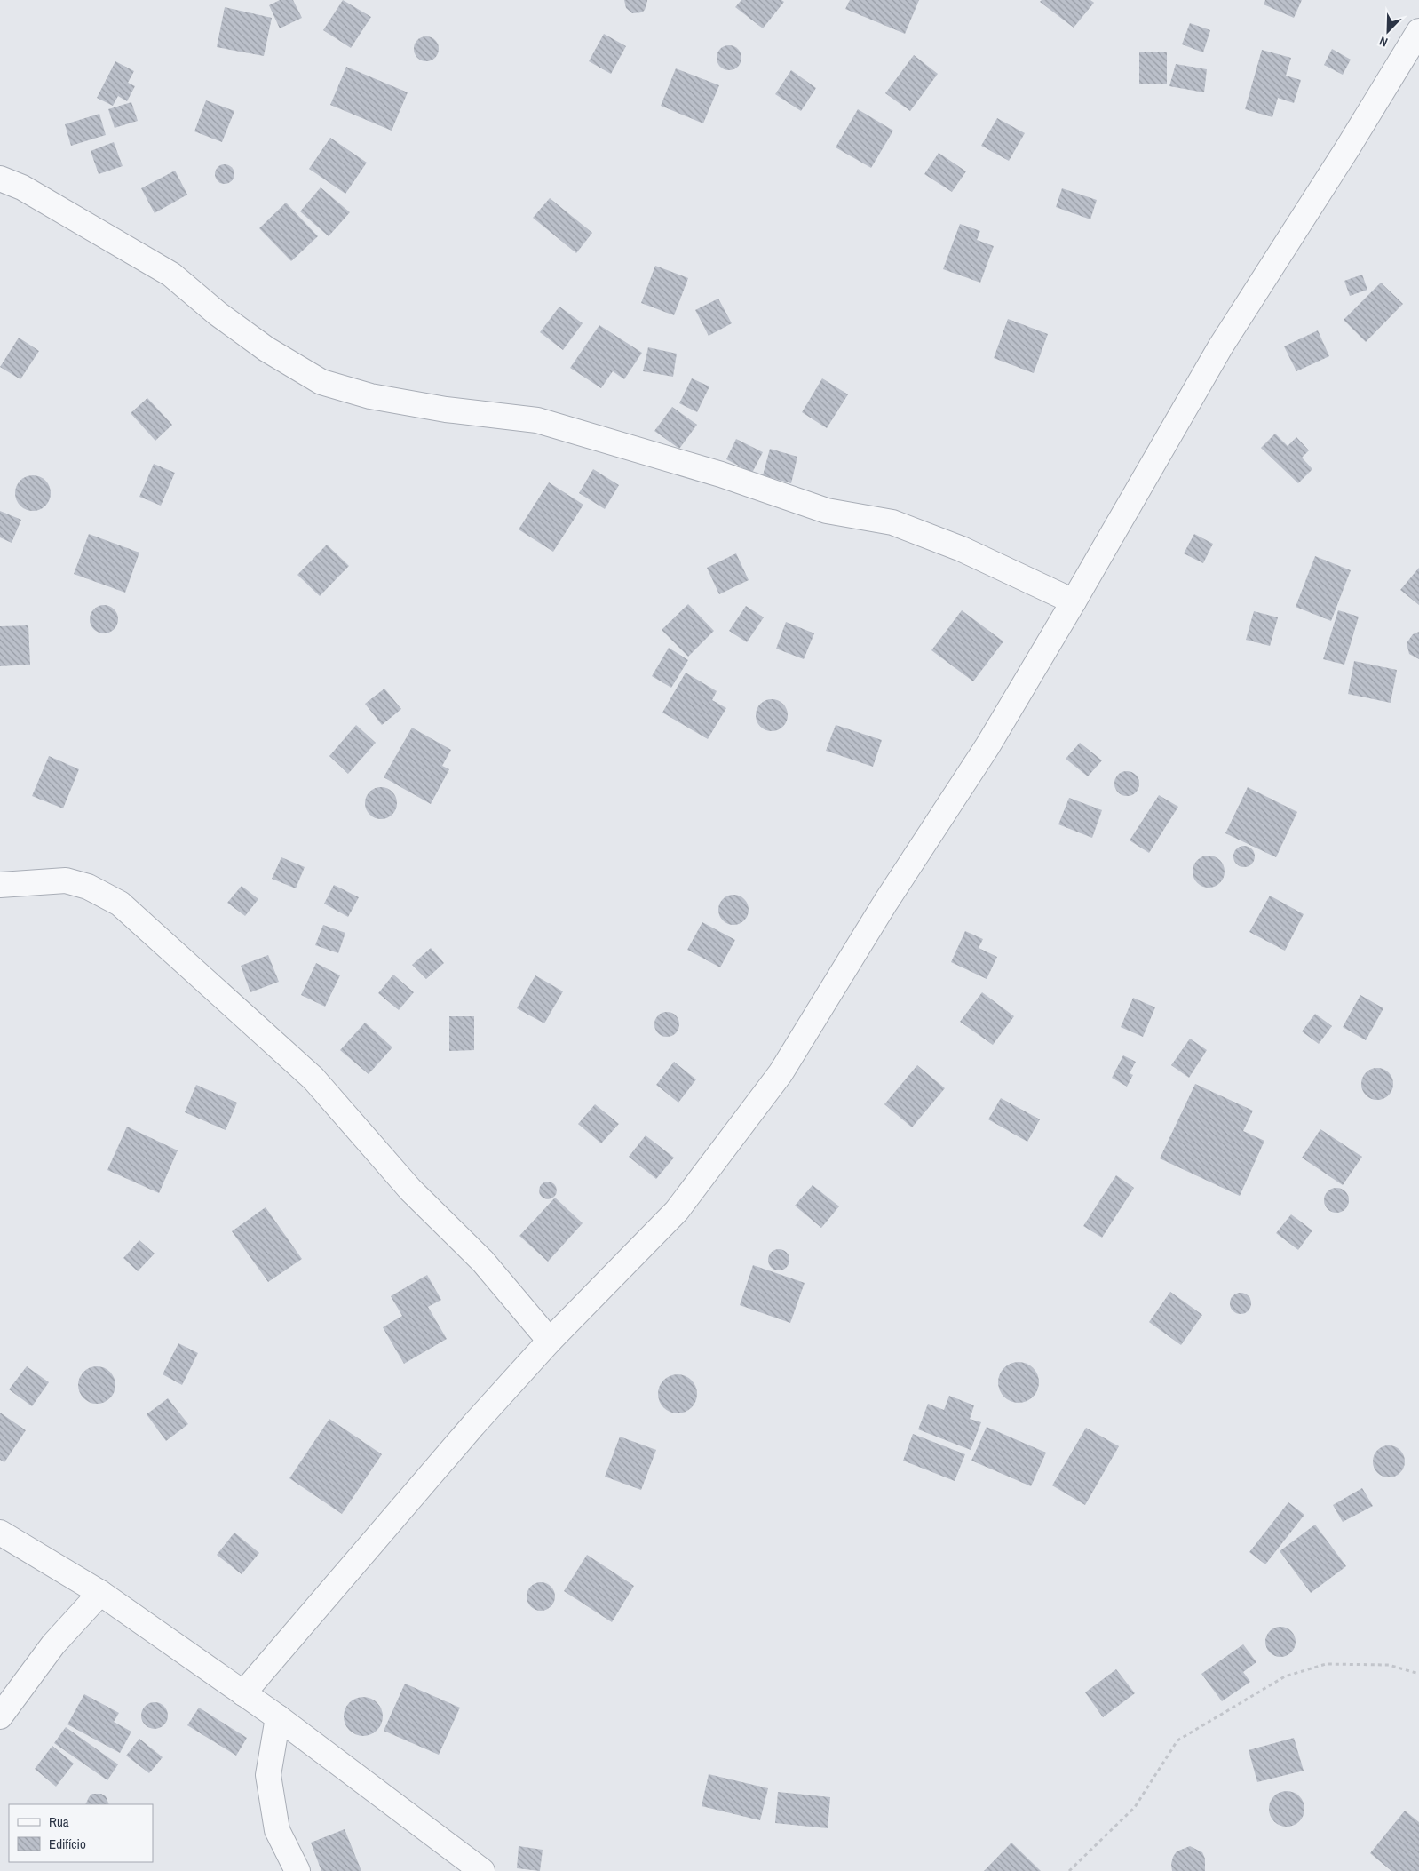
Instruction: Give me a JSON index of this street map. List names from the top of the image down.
{
  "legend": ["Rua", "Edifício"],
  "north": "bottom left"
}
